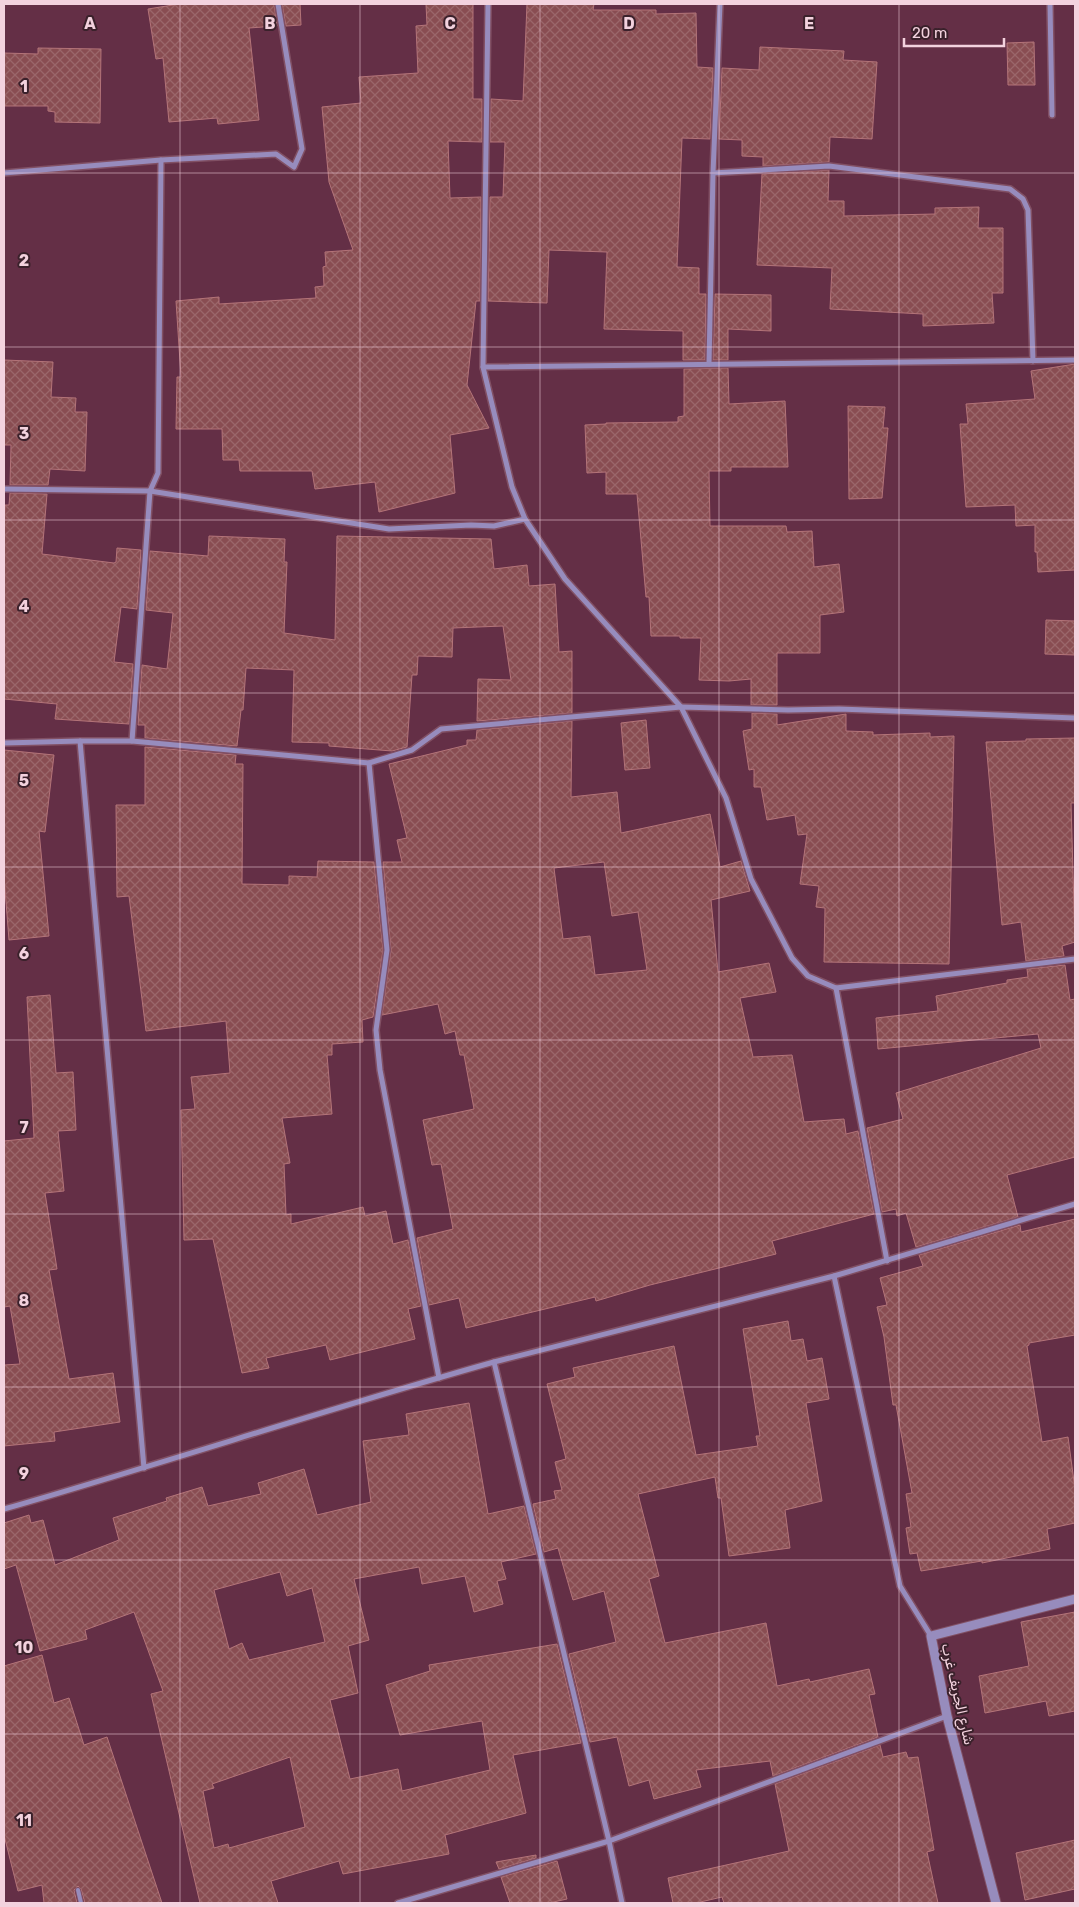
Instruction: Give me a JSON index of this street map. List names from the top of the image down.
{
  "streets": {
    "street": ["شارع الجريف غرب"]
  },
  "scale_bar": "20 m",
  "grid": {
    "columns": [
      "A",
      "B",
      "C",
      "D",
      "E"
    ],
    "rows": [
      "1",
      "2",
      "3",
      "4",
      "5",
      "6",
      "7",
      "8",
      "9",
      "10",
      "11"
    ]
  }
}
